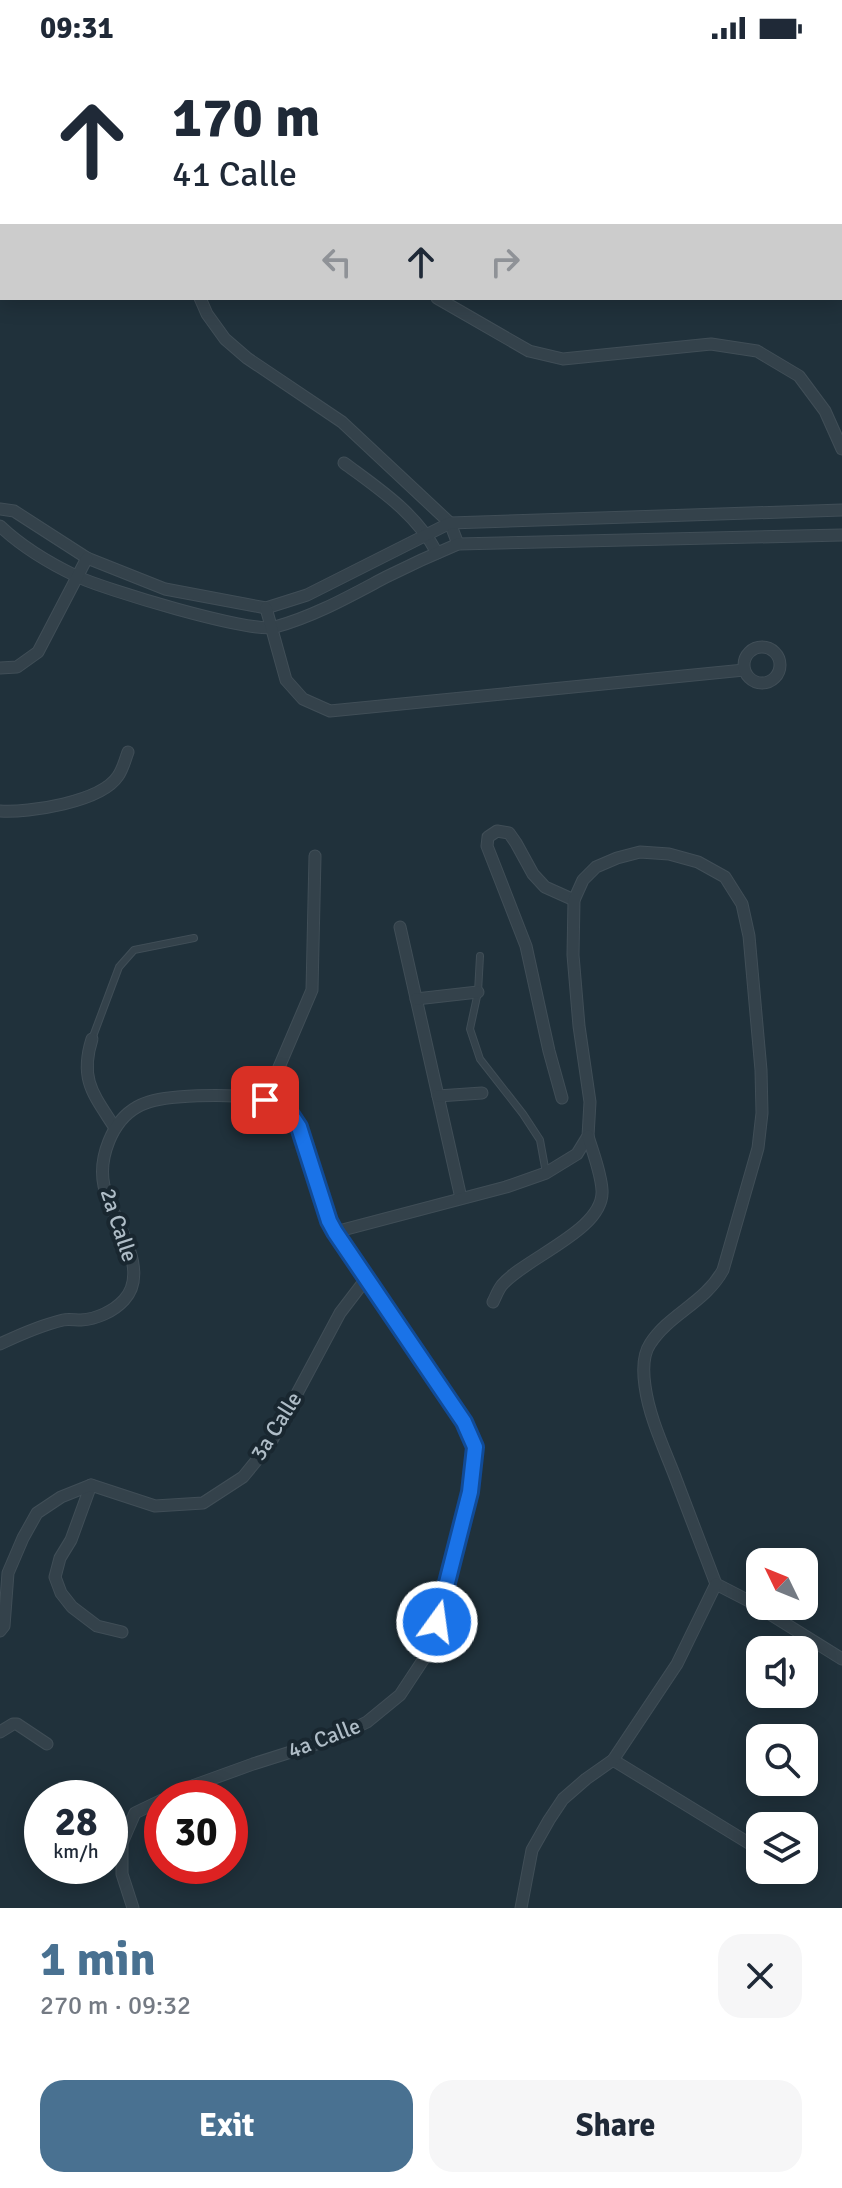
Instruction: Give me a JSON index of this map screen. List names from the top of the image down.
{
  "streets": {
    "street": ["2a Calle", "3a Calle", "4a Calle"]
  },
  "crossings": [
    ["3a Calle", "4a Calle"]
  ],
  "north": "top left",
  "page": {
    "status": "09:31",
    "turn": ["170 m", "41 Calle"],
    "speed": "28 km/h",
    "limit": "30",
    "heading": ["1 min", "270 m · 09:32"],
    "buttons": ["Exit", "Share"]
  }
}
